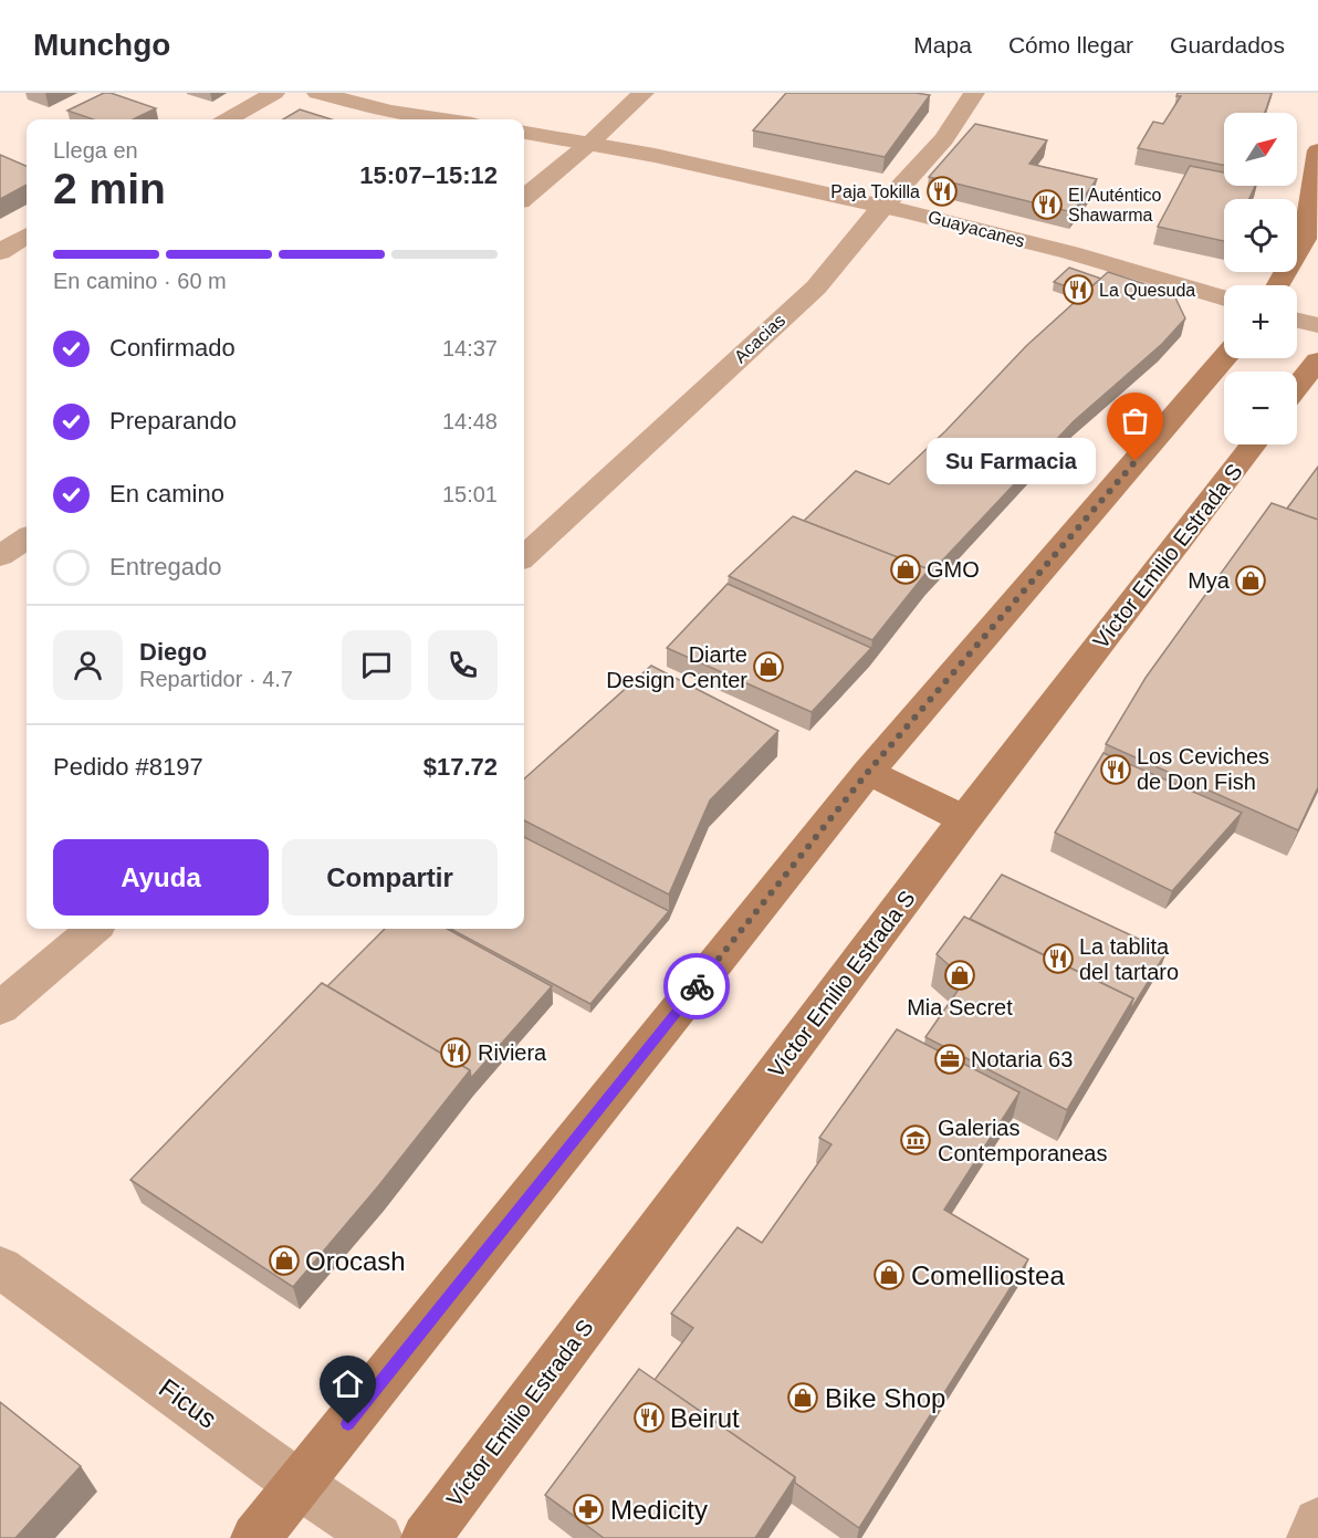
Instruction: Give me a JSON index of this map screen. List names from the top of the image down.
{
  "streets": {
    "main road": ["Víctor Emilio Estrada S"],
    "street": ["Guayacanes", "Acacias", "Ficus"]
  },
  "crossings": [
    ["Guayacanes", "Acacias"]
  ],
  "places": {
    "restaurant": [
      "Paja Tokilla",
      "El Auténtico Shawarma",
      "La Quesuda",
      "Los Ceviches de Don Fish",
      "La tablita del tartaro",
      "Riviera",
      "Beirut"
    ],
    "other": ["Su Farmacia"],
    "shop": [
      "GMO",
      "Mya",
      "Diarte Design Center",
      "Mia Secret",
      "Orocash",
      "Comelliostea",
      "Bike Shop"
    ],
    "office": ["Notaria 63"],
    "museum": ["Galerias Contemporaneas"],
    "pharmacy": ["Medicity"]
  },
  "north": "top right",
  "page": {
    "header": "Munchgo",
    "nav": ["Mapa", "Cómo llegar", "Guardados"],
    "map_buttons": ["+", "−"],
    "heading": ["2 min", "Llega en", "15:07–15:12"],
    "panel": [
      "Diego",
      "Repartidor · 4.7",
      "Pedido #8197",
      "$17.72"
    ],
    "bar": "En camino · 60 m",
    "list": [
      ["Confirmado", "14:37"],
      ["Preparando", "14:48"],
      ["En camino", "15:01"],
      "Entregado"
    ],
    "bubble": "Su Farmacia",
    "buttons": ["Ayuda", "Compartir"]
  }
}
